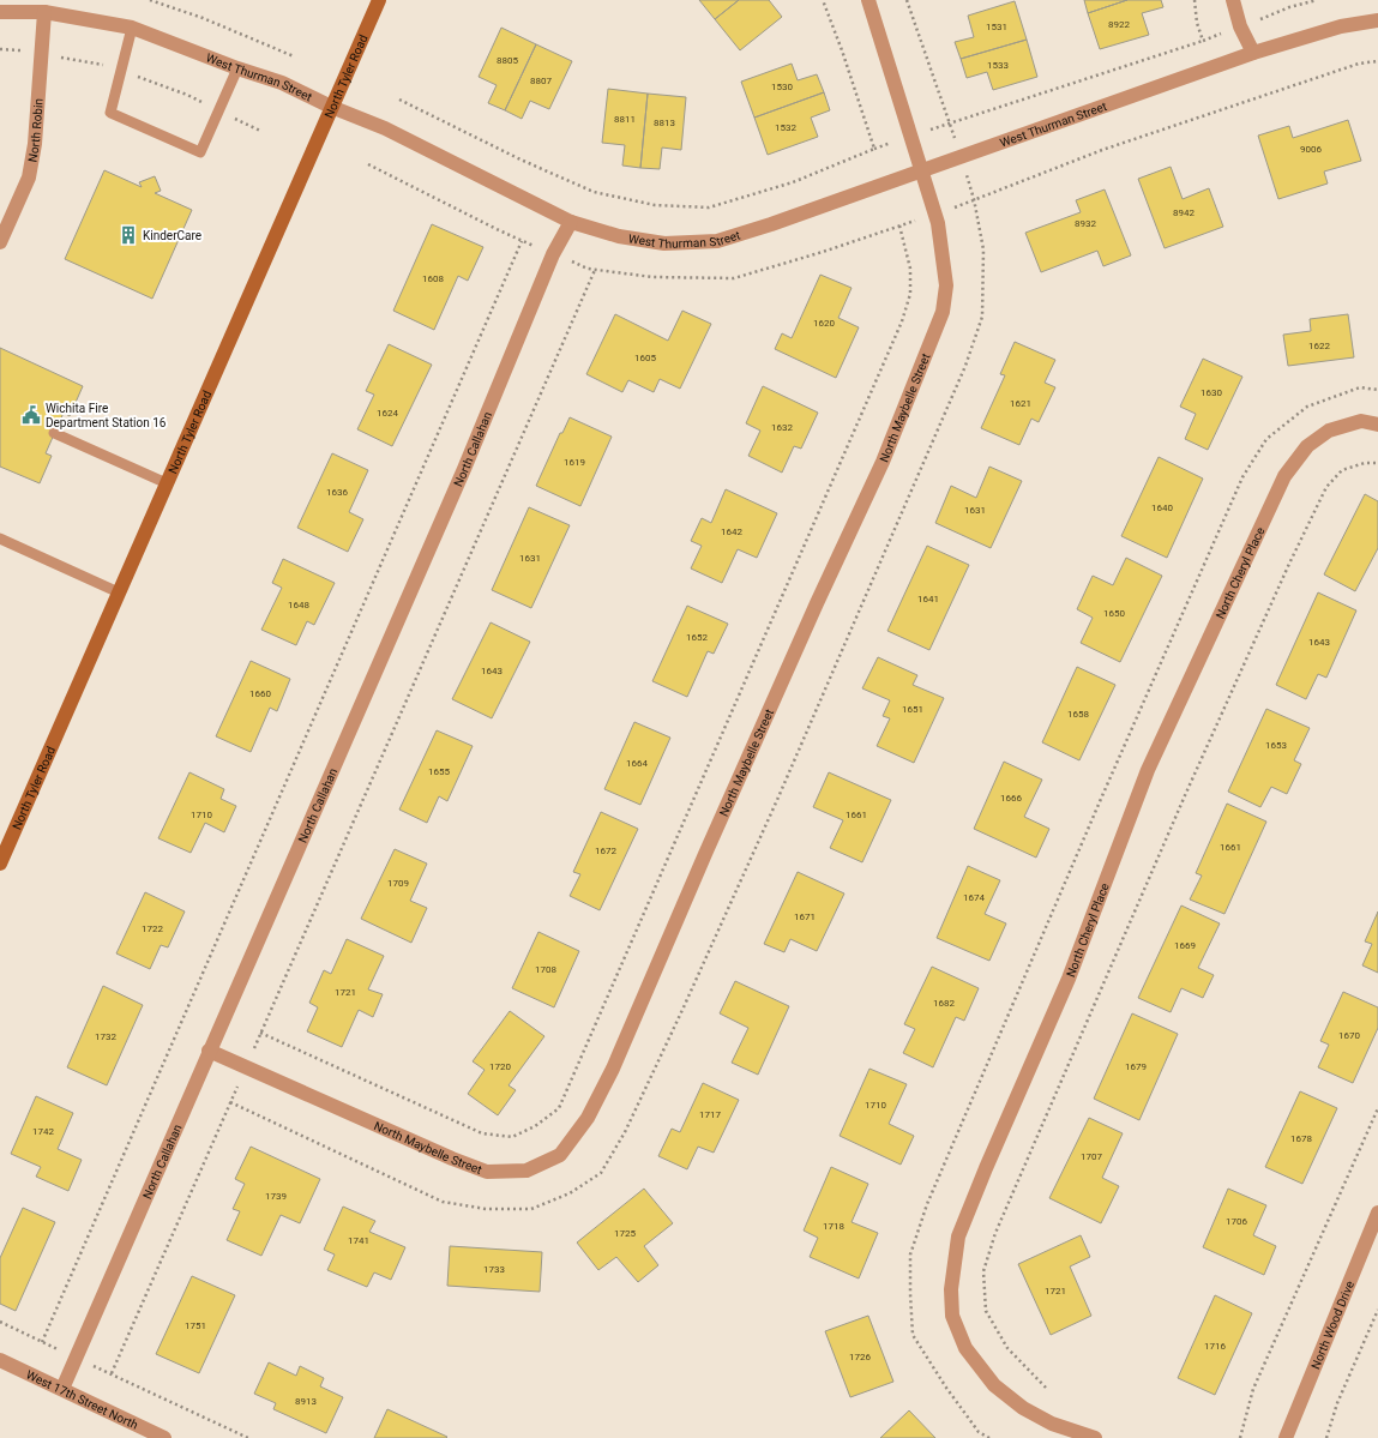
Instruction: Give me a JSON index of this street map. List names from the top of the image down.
{
  "streets": {
    "main road": ["North Tyler Road"],
    "street": [
      "West Thurman Street",
      "North Robin",
      "North Maybelle Street",
      "North Callahan",
      "North Cheryl Place",
      "North Wood Drive",
      "West 17th Street North"
    ]
  },
  "crossings": [
    ["North Tyler Road", "West Thurman Street"],
    ["West Thurman Street", "North Robin"],
    ["West Thurman Street", "North Maybelle Street"],
    ["West Thurman Street", "North Callahan"],
    ["North Maybelle Street", "North Callahan"],
    ["North Callahan", "West 17th Street North"]
  ],
  "places": {
    "building": ["KinderCare"],
    "public building": ["Wichita Fire Department Station 16"]
  },
  "house_numbers": [
    "8922",
    "1531",
    "8805",
    "1533",
    "8807",
    "1530",
    "8811",
    "8813",
    "1532",
    "9006",
    "8942",
    "8932",
    "1608",
    "1620",
    "1622",
    "1605",
    "1630",
    "1621",
    "1624",
    "1632",
    "1619",
    "1636",
    "1640",
    "1631",
    "1642",
    "1631",
    "1641",
    "1648",
    "1650",
    "1652",
    "1643",
    "1643",
    "1660",
    "1651",
    "1658",
    "1653",
    "1664",
    "1655",
    "1666",
    "1710",
    "1661",
    "1661",
    "1672",
    "1709",
    "1674",
    "1671",
    "1722",
    "1669",
    "1708",
    "1721",
    "1682",
    "1670",
    "1732",
    "1720",
    "1679",
    "1710",
    "1717",
    "1742",
    "1678",
    "1707",
    "1739",
    "1706",
    "1718",
    "1725",
    "1741",
    "1733",
    "1721",
    "1751",
    "1716",
    "1726",
    "8913"
  ]
}
